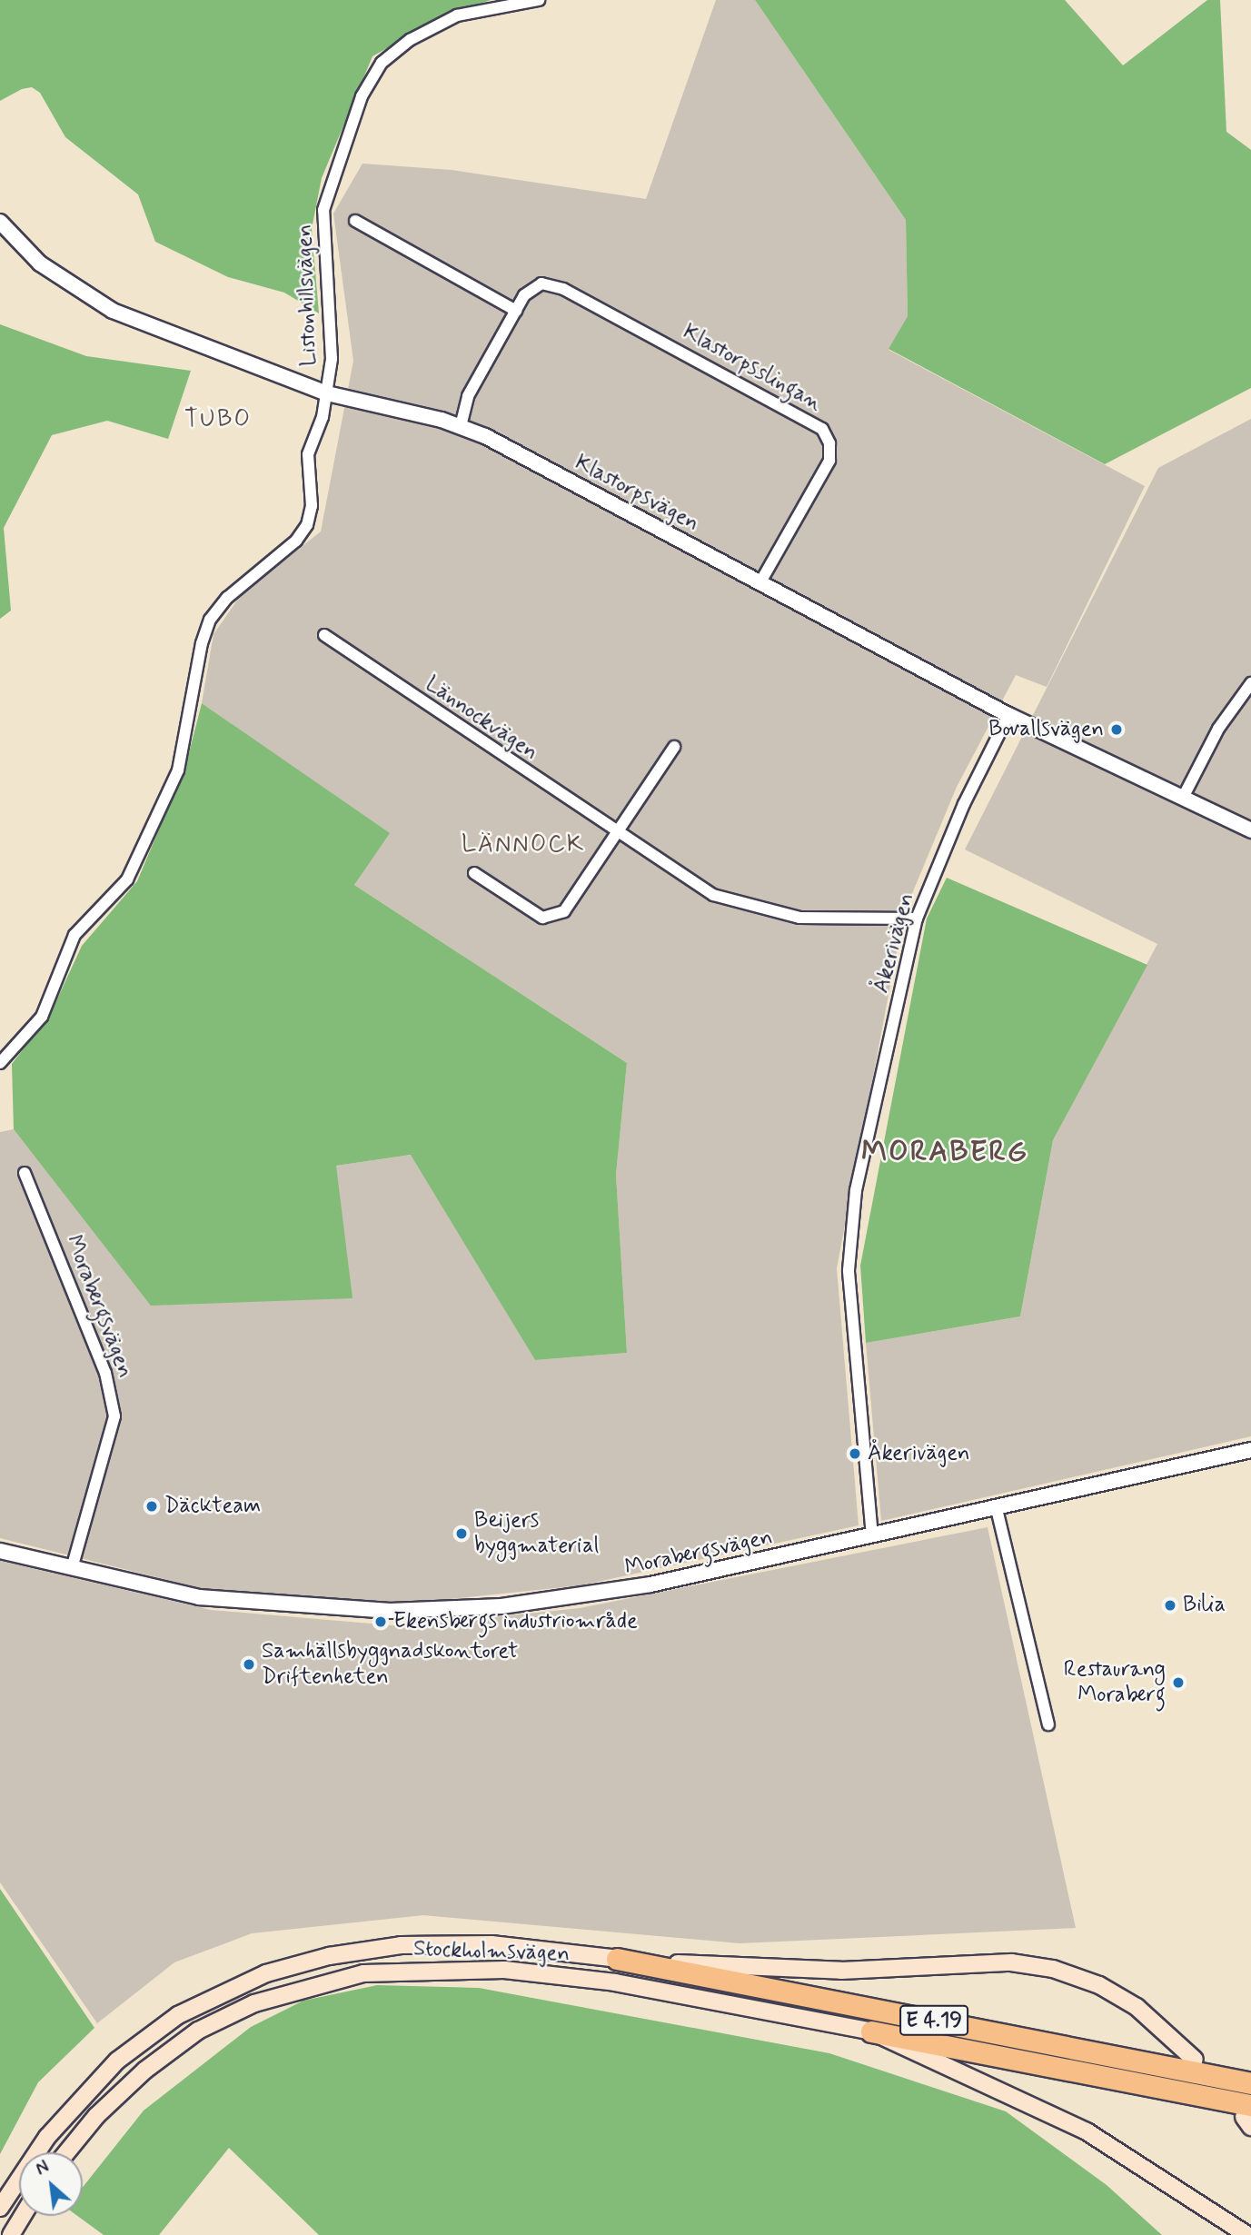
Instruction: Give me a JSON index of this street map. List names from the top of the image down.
{
  "streets": {
    "highway": ["E 4.19"],
    "main road": ["Stockholmsvägen"],
    "street": [
      "Listonhillsvägen",
      "Klastorpsslingan",
      "Klastorpsvägen",
      "Lännockvägen",
      "Åkerivägen",
      "Morabergsvägen"
    ]
  },
  "crossings": [
    ["Listonhillsvägen", "Klastorpsvägen"],
    ["Klastorpsslingan", "Klastorpsvägen"],
    ["Klastorpsvägen", "Åkerivägen"],
    ["Lännockvägen", "Åkerivägen"],
    ["Åkerivägen", "Morabergsvägen"],
    ["Stockholmsvägen", "E 4.19"]
  ],
  "districts": ["TUBO", "LÄNNOCK", "MORABERG"],
  "places": [
    "Bovallsvägen",
    "Åkerivägen",
    "Däckteam",
    "Beijers byggmaterial",
    "Bilia",
    "Ekensbergs industriområde",
    "Samhällsbyggnadskontoret Driftenheten",
    "Restaurang Moraberg"
  ],
  "north": "top left"
}
